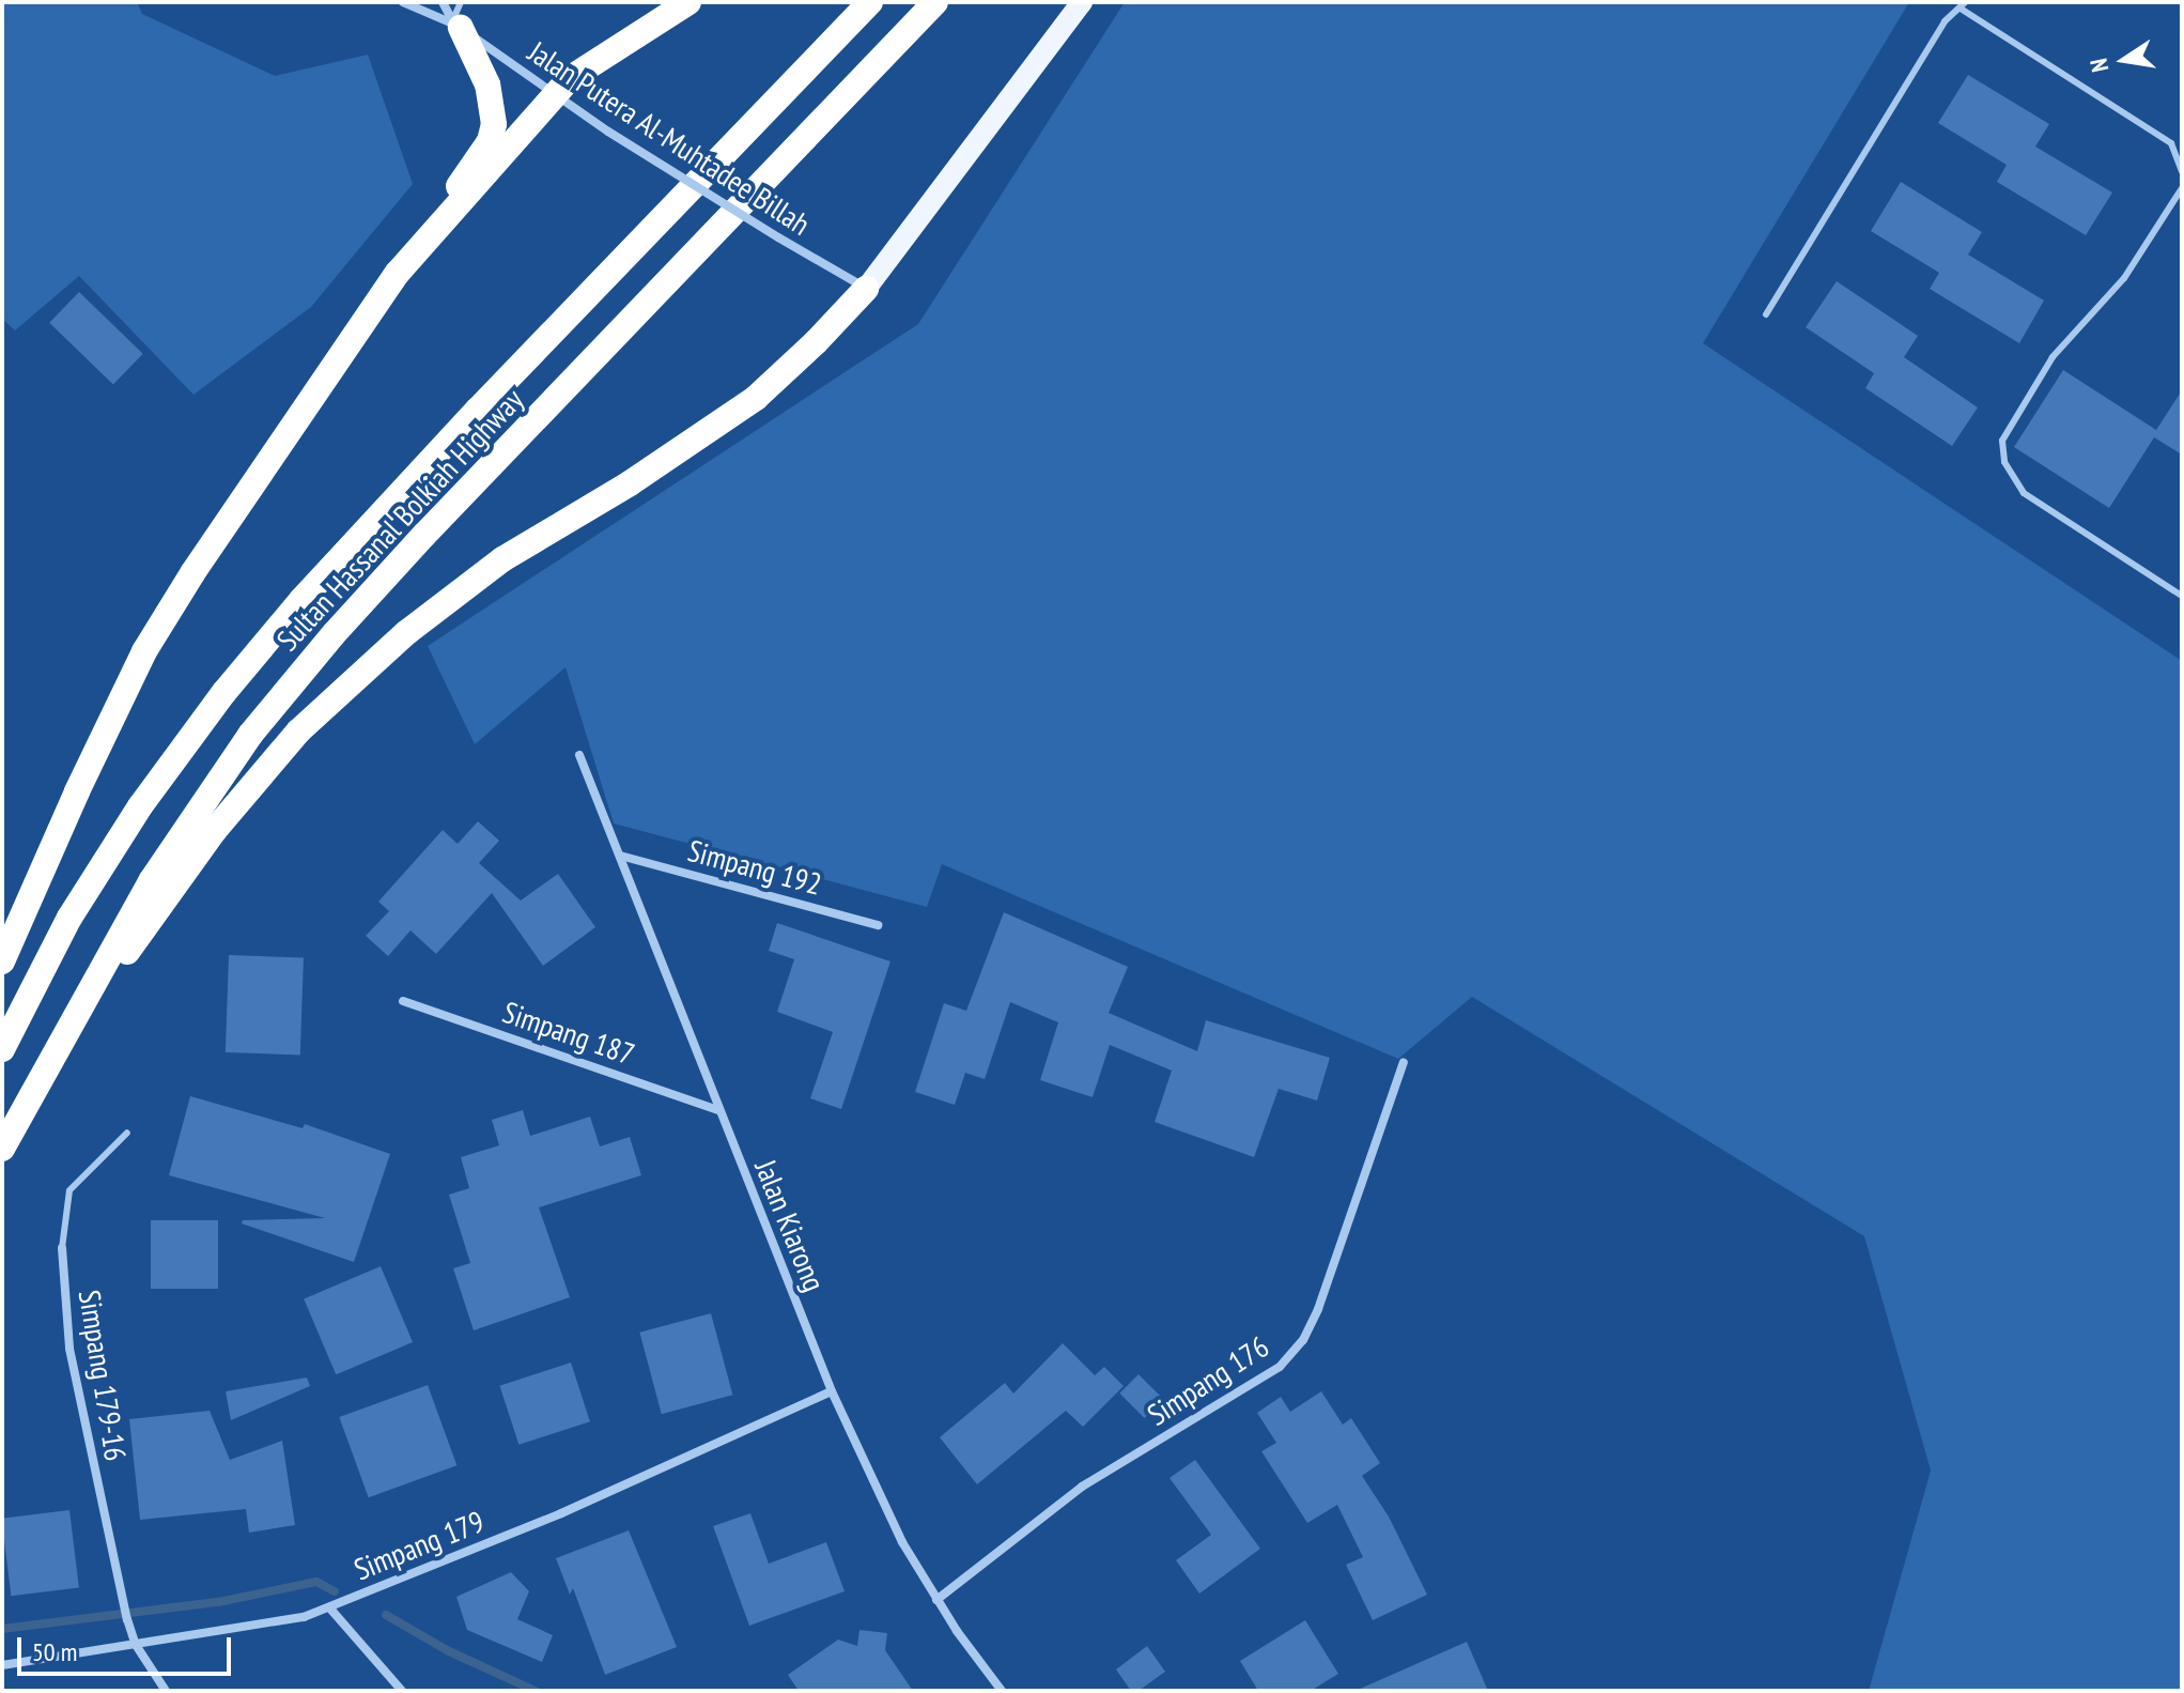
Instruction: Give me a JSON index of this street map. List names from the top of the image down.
{
  "streets": {
    "highway": ["Sultan Hassanal Bolkiah Highway"],
    "street": [
      "Jalan Putera Al-Muhtadee Billah",
      "Simpang 192",
      "Simpang 187",
      "Jalan Kiarong",
      "Simpang 179-16",
      "Simpang 176",
      "Simpang 179"
    ]
  },
  "crossings": [
    ["Simpang 192", "Jalan Kiarong"],
    ["Simpang 187", "Jalan Kiarong"],
    ["Jalan Kiarong", "Simpang 176"],
    ["Jalan Kiarong", "Simpang 179"],
    ["Simpang 179-16", "Simpang 179"]
  ],
  "scale_bar": "50 m",
  "north": "left"
}
